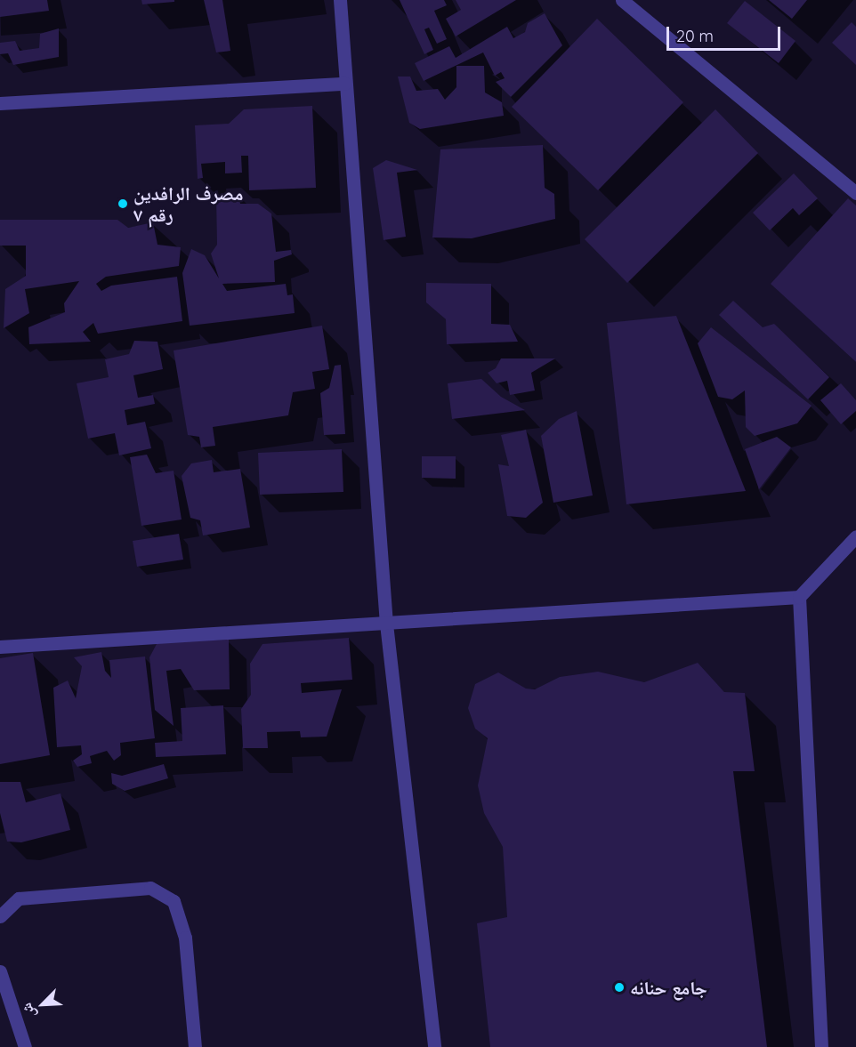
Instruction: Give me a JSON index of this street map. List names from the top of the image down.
{
  "places": ["مصرف الرافدين رقم ٧", "جامع حنانه"],
  "scale_bar": "20 m",
  "north": "bottom left"
}
